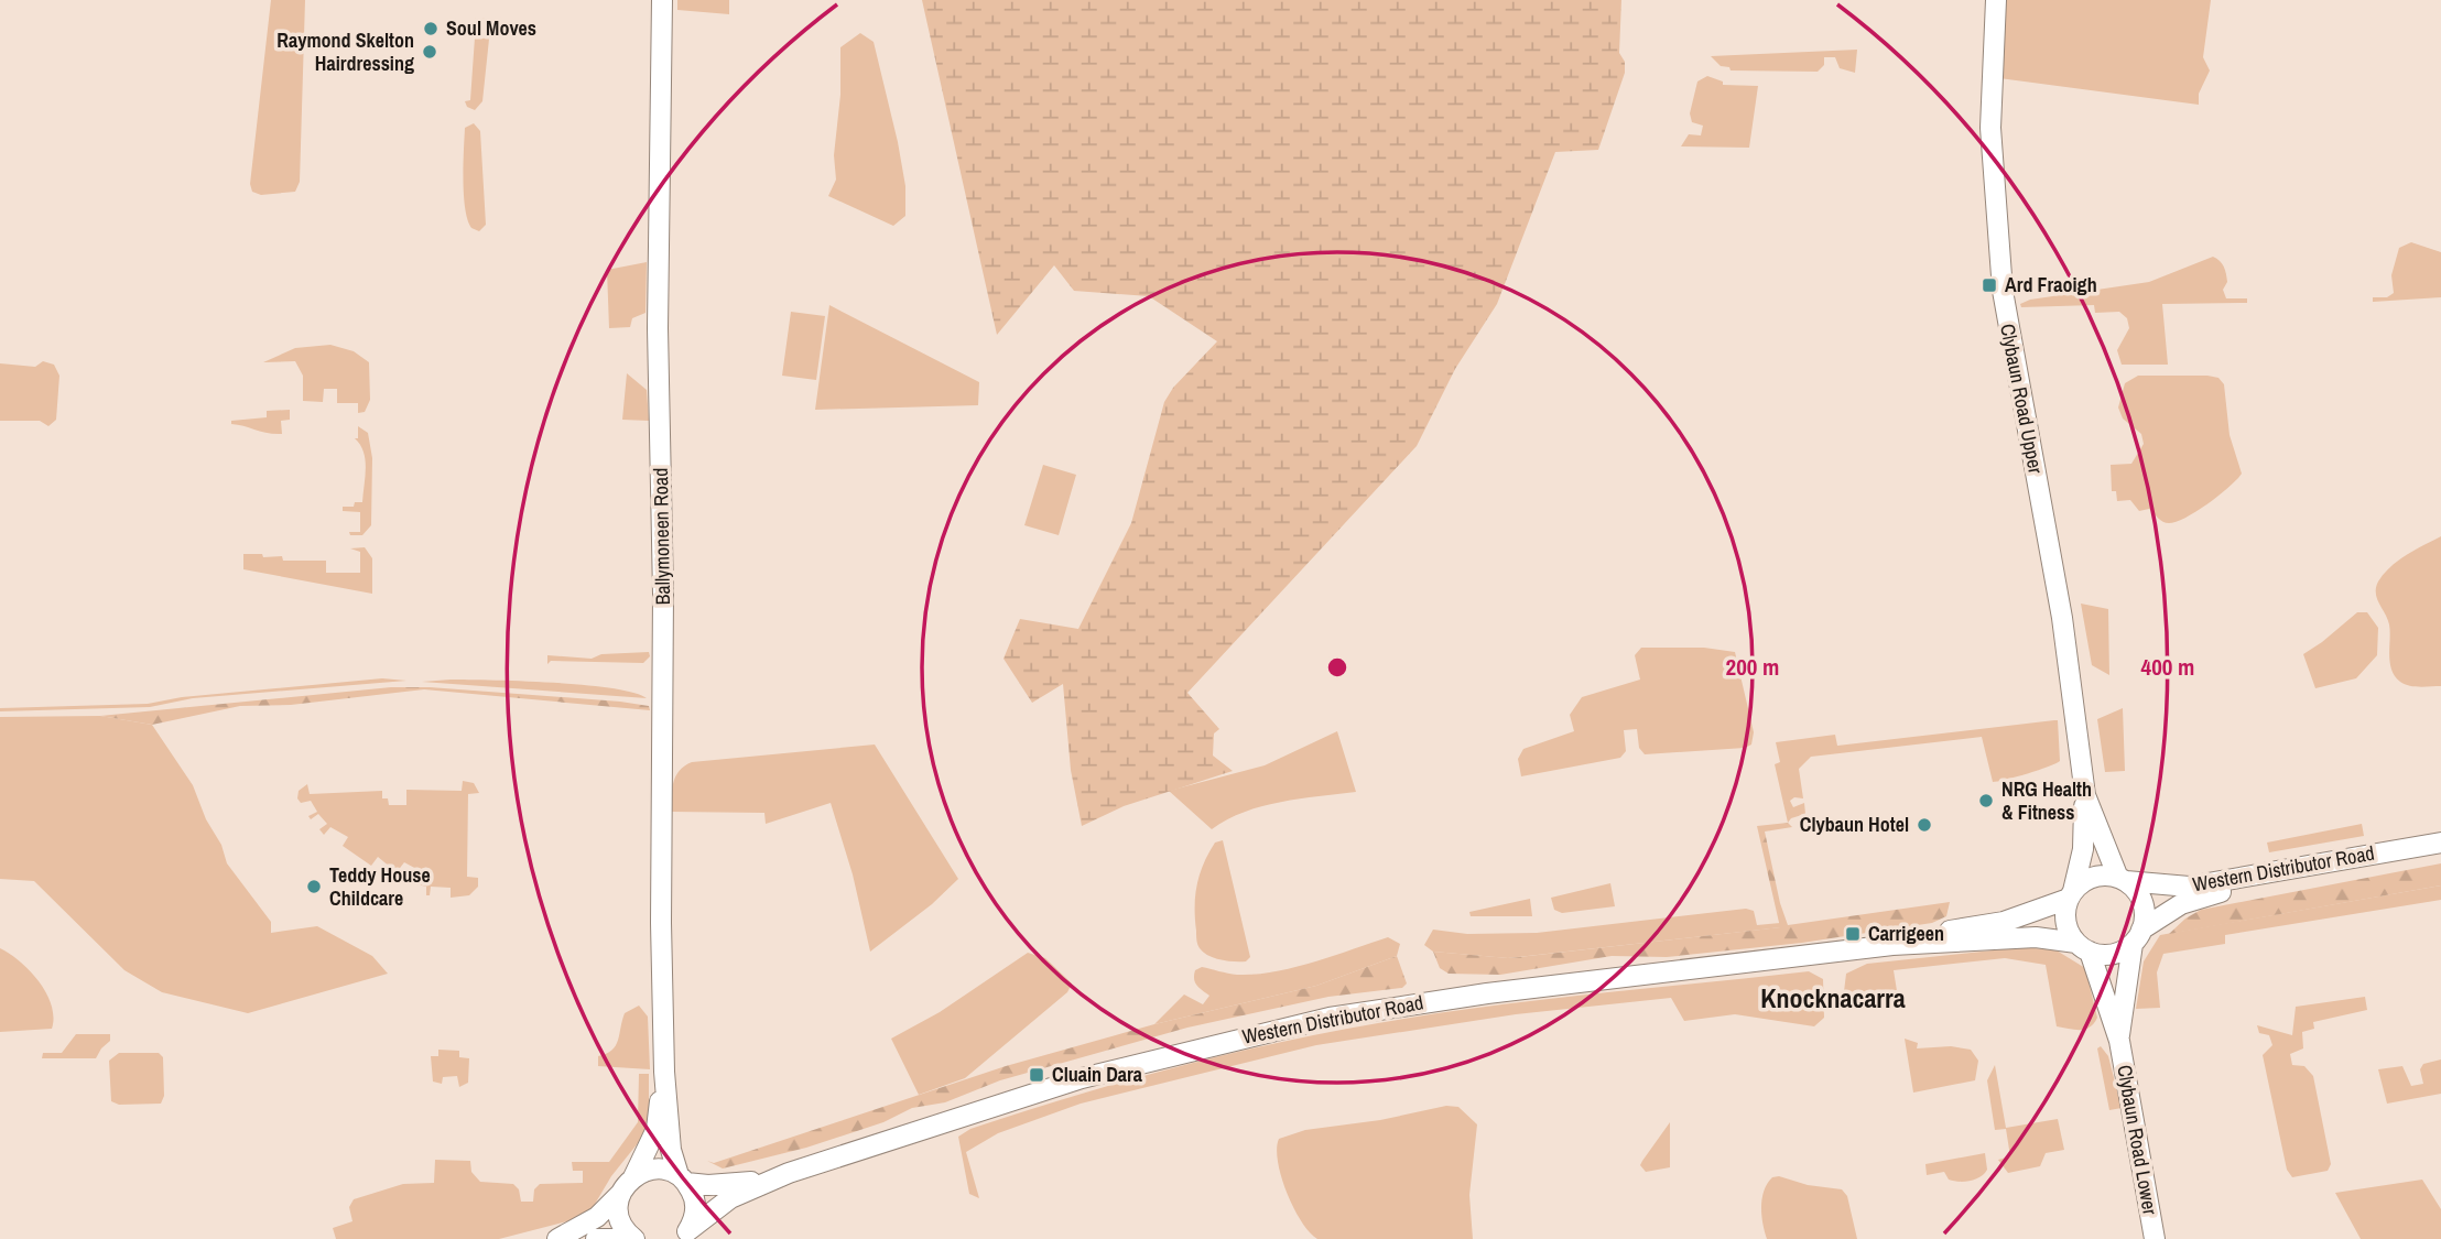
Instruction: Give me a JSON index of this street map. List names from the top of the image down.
{
  "streets": {
    "street": [
      "Clybaun Road Upper",
      "Ballymoneen Road",
      "Western Distributor Road",
      "Clybaun Road Lower"
    ]
  },
  "crossings": [
    ["Clybaun Road Upper", "Western Distributor Road"],
    ["Clybaun Road Upper", "Clybaun Road Lower"],
    ["Ballymoneen Road", "Western Distributor Road"],
    ["Western Distributor Road", "Clybaun Road Lower"]
  ],
  "districts": ["Knocknacarra"],
  "places": {
    "other": [
      "Soul Moves",
      "Raymond Skelton Hairdressing",
      "NRG Health & Fitness",
      "Clybaun Hotel",
      "Teddy House Childcare"
    ],
    "transit": ["Ard Fraoigh", "Carrigeen", "Cluain Dara"]
  },
  "rings": ["200 m", "400 m"]
}
